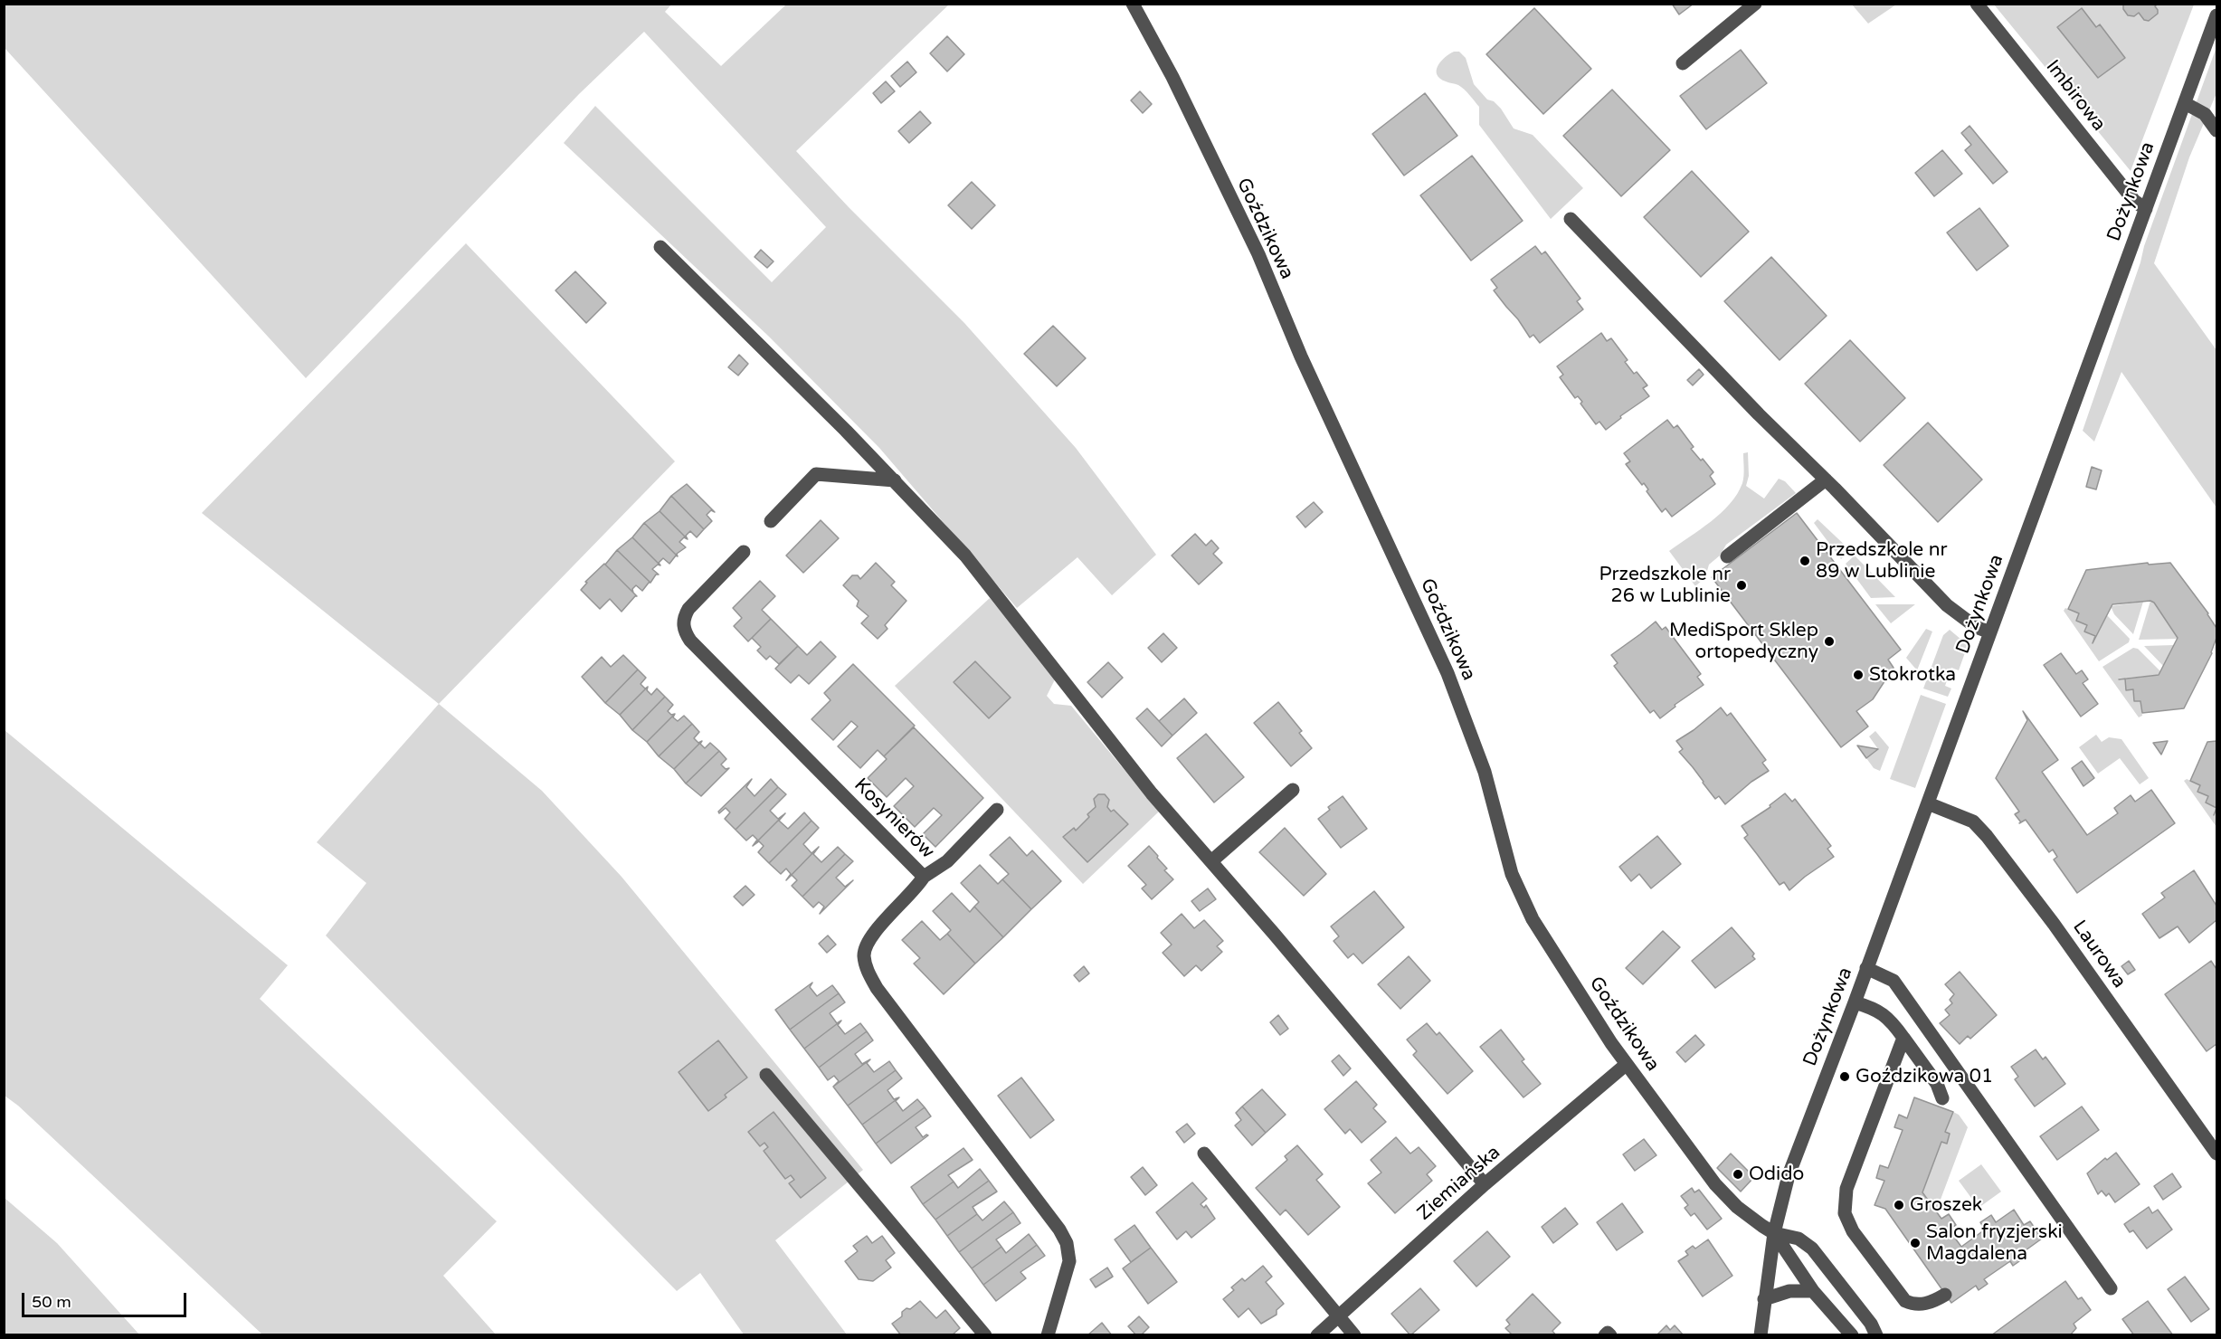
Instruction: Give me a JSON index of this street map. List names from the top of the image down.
{
  "streets": {
    "street": [
      "Imbirowa",
      "Dożynkowa",
      "Goździkowa",
      "Kosynierów",
      "Laurowa",
      "Ziemiańska"
    ]
  },
  "crossings": [
    ["Imbirowa", "Dożynkowa"],
    ["Dożynkowa", "Goździkowa"],
    ["Dożynkowa", "Laurowa"],
    ["Goździkowa", "Ziemiańska"]
  ],
  "places": [
    "Przedszkole nr 89 w Lublinie",
    "Przedszkole nr 26 w Lublinie",
    "MediSport Sklep ortopedyczny",
    "Stokrotka",
    "Goździkowa 01",
    "Odido",
    "Groszek",
    "Salon fryzjerski Magdalena"
  ],
  "scale_bar": "50 m"
}
